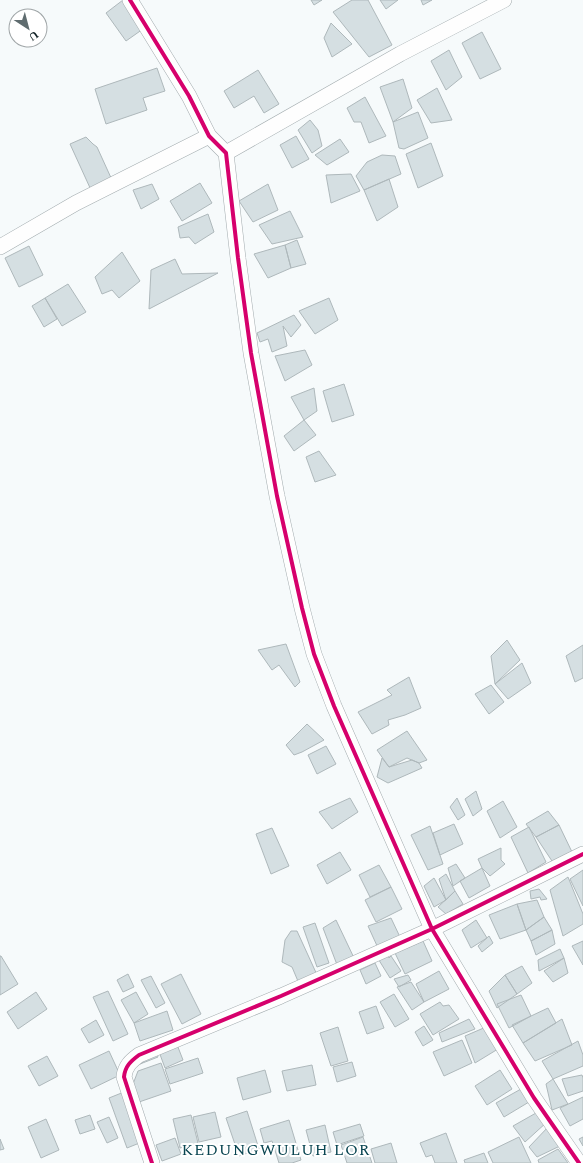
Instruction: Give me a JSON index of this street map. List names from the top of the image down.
{
  "districts": ["KEDUNGWULUH LOR"],
  "north": "bottom right"
}
